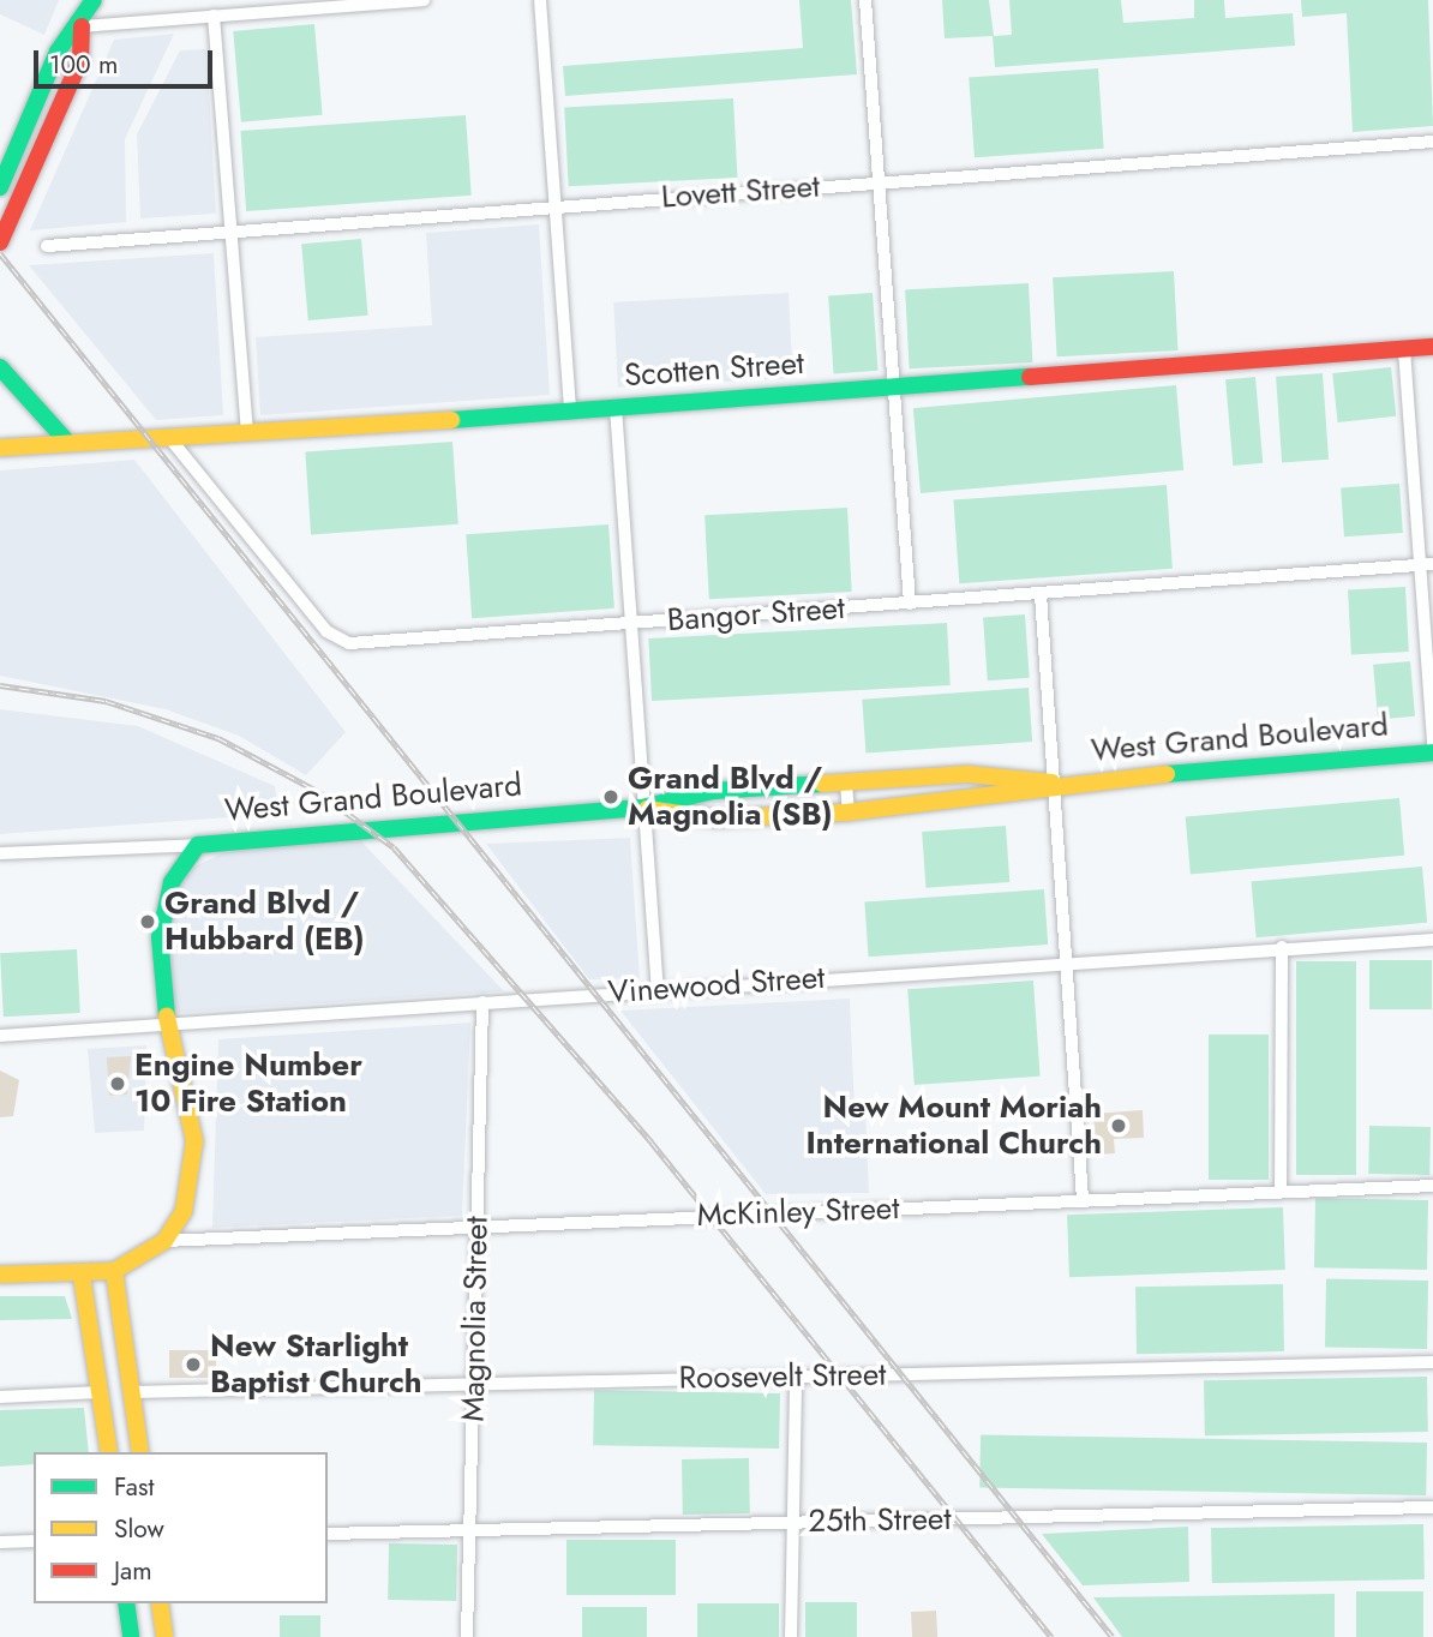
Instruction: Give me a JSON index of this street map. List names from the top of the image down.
{
  "streets": {
    "main road": ["Scotten Street", "West Grand Boulevard"],
    "street": [
      "Lovett Street",
      "Bangor Street",
      "Vinewood Street",
      "McKinley Street",
      "Magnolia Street",
      "Roosevelt Street",
      "25th Street"
    ]
  },
  "crossings": [
    ["Scotten Street", "Bangor Street"],
    ["West Grand Boulevard", "Vinewood Street"],
    ["West Grand Boulevard", "McKinley Street"],
    ["Vinewood Street", "Magnolia Street"],
    ["McKinley Street", "Magnolia Street"],
    ["Magnolia Street", "Roosevelt Street"],
    ["Magnolia Street", "25th Street"]
  ],
  "places": [
    "Grand Blvd / Magnolia (SB)",
    "Grand Blvd / Hubbard (EB)",
    "Engine Number 10 Fire Station",
    "New Mount Moriah International Church",
    "New Starlight Baptist Church"
  ],
  "legend": ["Fast", "Slow", "Jam"],
  "scale_bar": "100 m"
}
